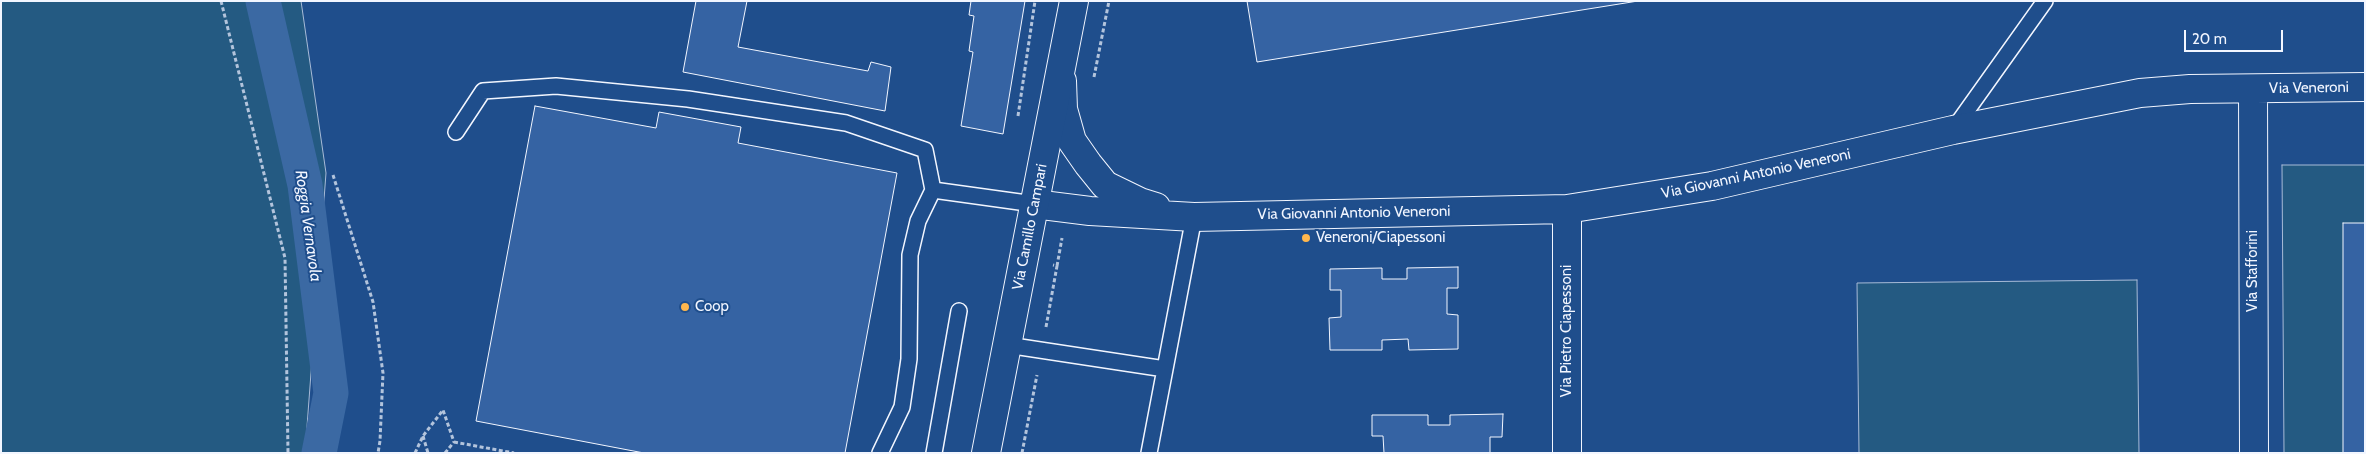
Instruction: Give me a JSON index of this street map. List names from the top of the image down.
{
  "streets": {
    "street": [
      "Via Veneroni",
      "Via Giovanni Antonio Veneroni",
      "Via Camillo Campari",
      "Via Stafforini",
      "Via Pietro Ciapessoni"
    ]
  },
  "crossings": [
    ["Via Veneroni", "Via Giovanni Antonio Veneroni"],
    ["Via Veneroni", "Via Stafforini"],
    ["Via Giovanni Antonio Veneroni", "Via Camillo Campari"],
    ["Via Giovanni Antonio Veneroni", "Via Stafforini"],
    ["Via Giovanni Antonio Veneroni", "Via Pietro Ciapessoni"]
  ],
  "water": ["Roggia Vernavola"],
  "places": ["Veneroni/Ciapessoni", "Coop"],
  "scale_bar": "20 m"
}
